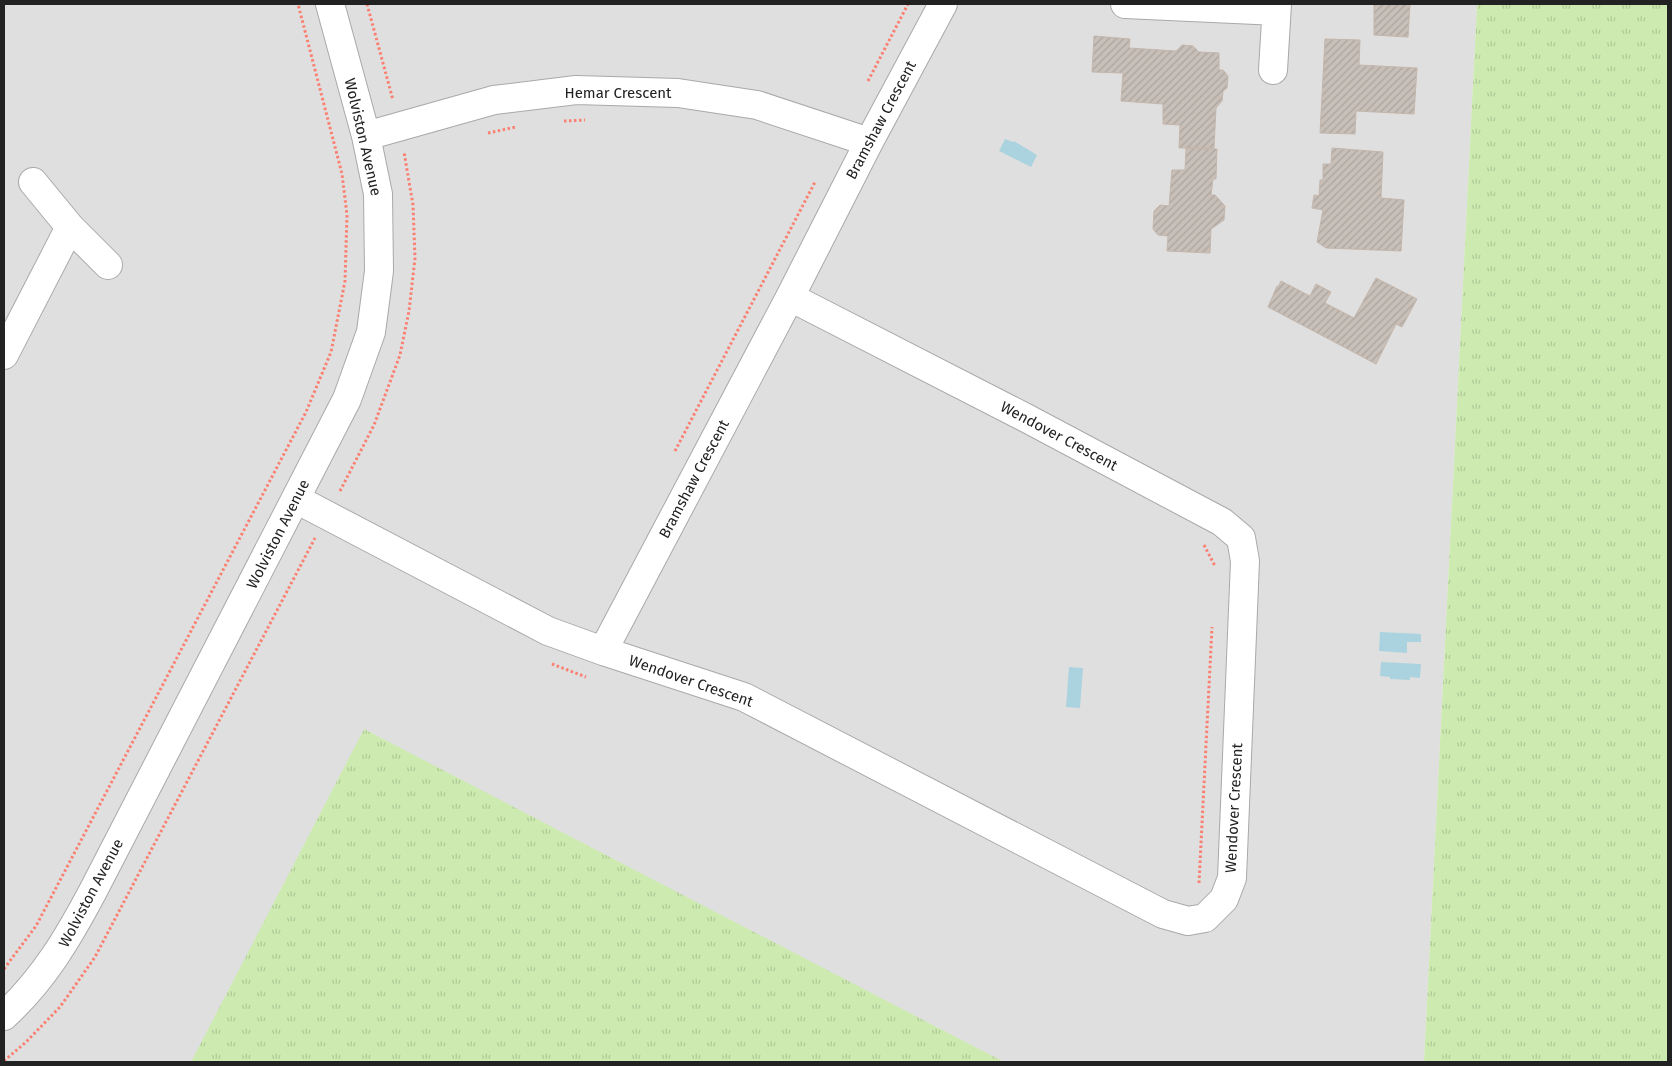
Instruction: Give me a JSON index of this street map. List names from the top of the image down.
{
  "streets": {
    "street": [
      "Hemar Crescent",
      "Bramshaw Crescent",
      "Wolviston Avenue",
      "Wendover Crescent"
    ]
  },
  "crossings": [
    ["Hemar Crescent", "Bramshaw Crescent"],
    ["Hemar Crescent", "Wolviston Avenue"],
    ["Bramshaw Crescent", "Wendover Crescent"]
  ]
}
